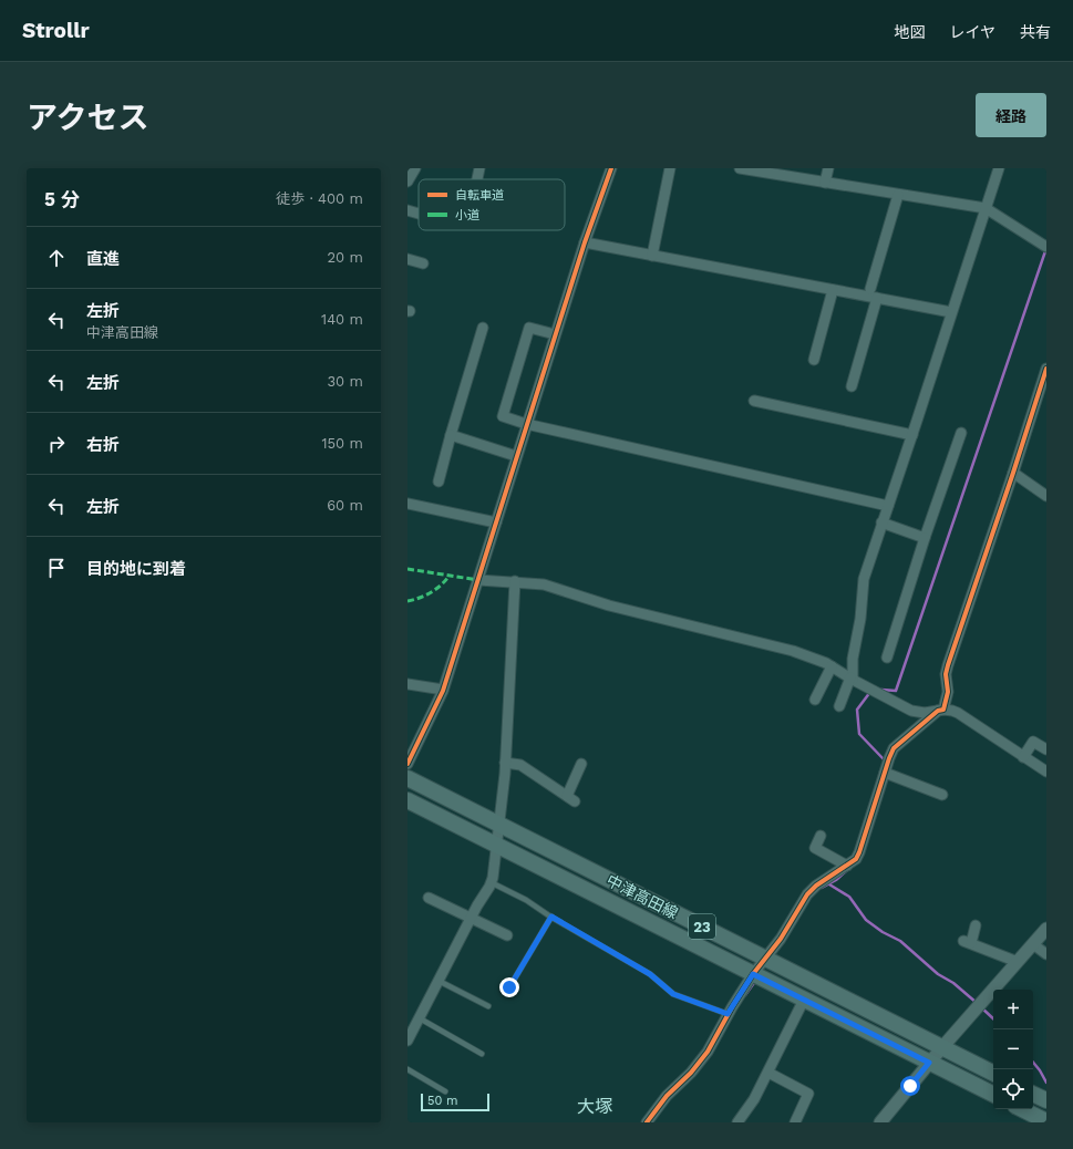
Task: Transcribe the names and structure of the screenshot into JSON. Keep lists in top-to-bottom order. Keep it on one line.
{"streets":{"main road":["中津高田線","23"]},"districts":["大塚"],"legend":["自転車道","小道"],"scale_bar":"50 m","page":{"header":"Strollr","nav":["地図","レイヤ","共有"],"title":"アクセス","buttons":"経路","heading":["5 分","徒歩 · 400 m"],"list":[["直進","20 m"],["左折","中津高田線","140 m"],["左折","30 m"],["右折","150 m"],["左折","60 m"],"目的地に到着"],"map_buttons":["+","−"],"scale":"50 m"}}
